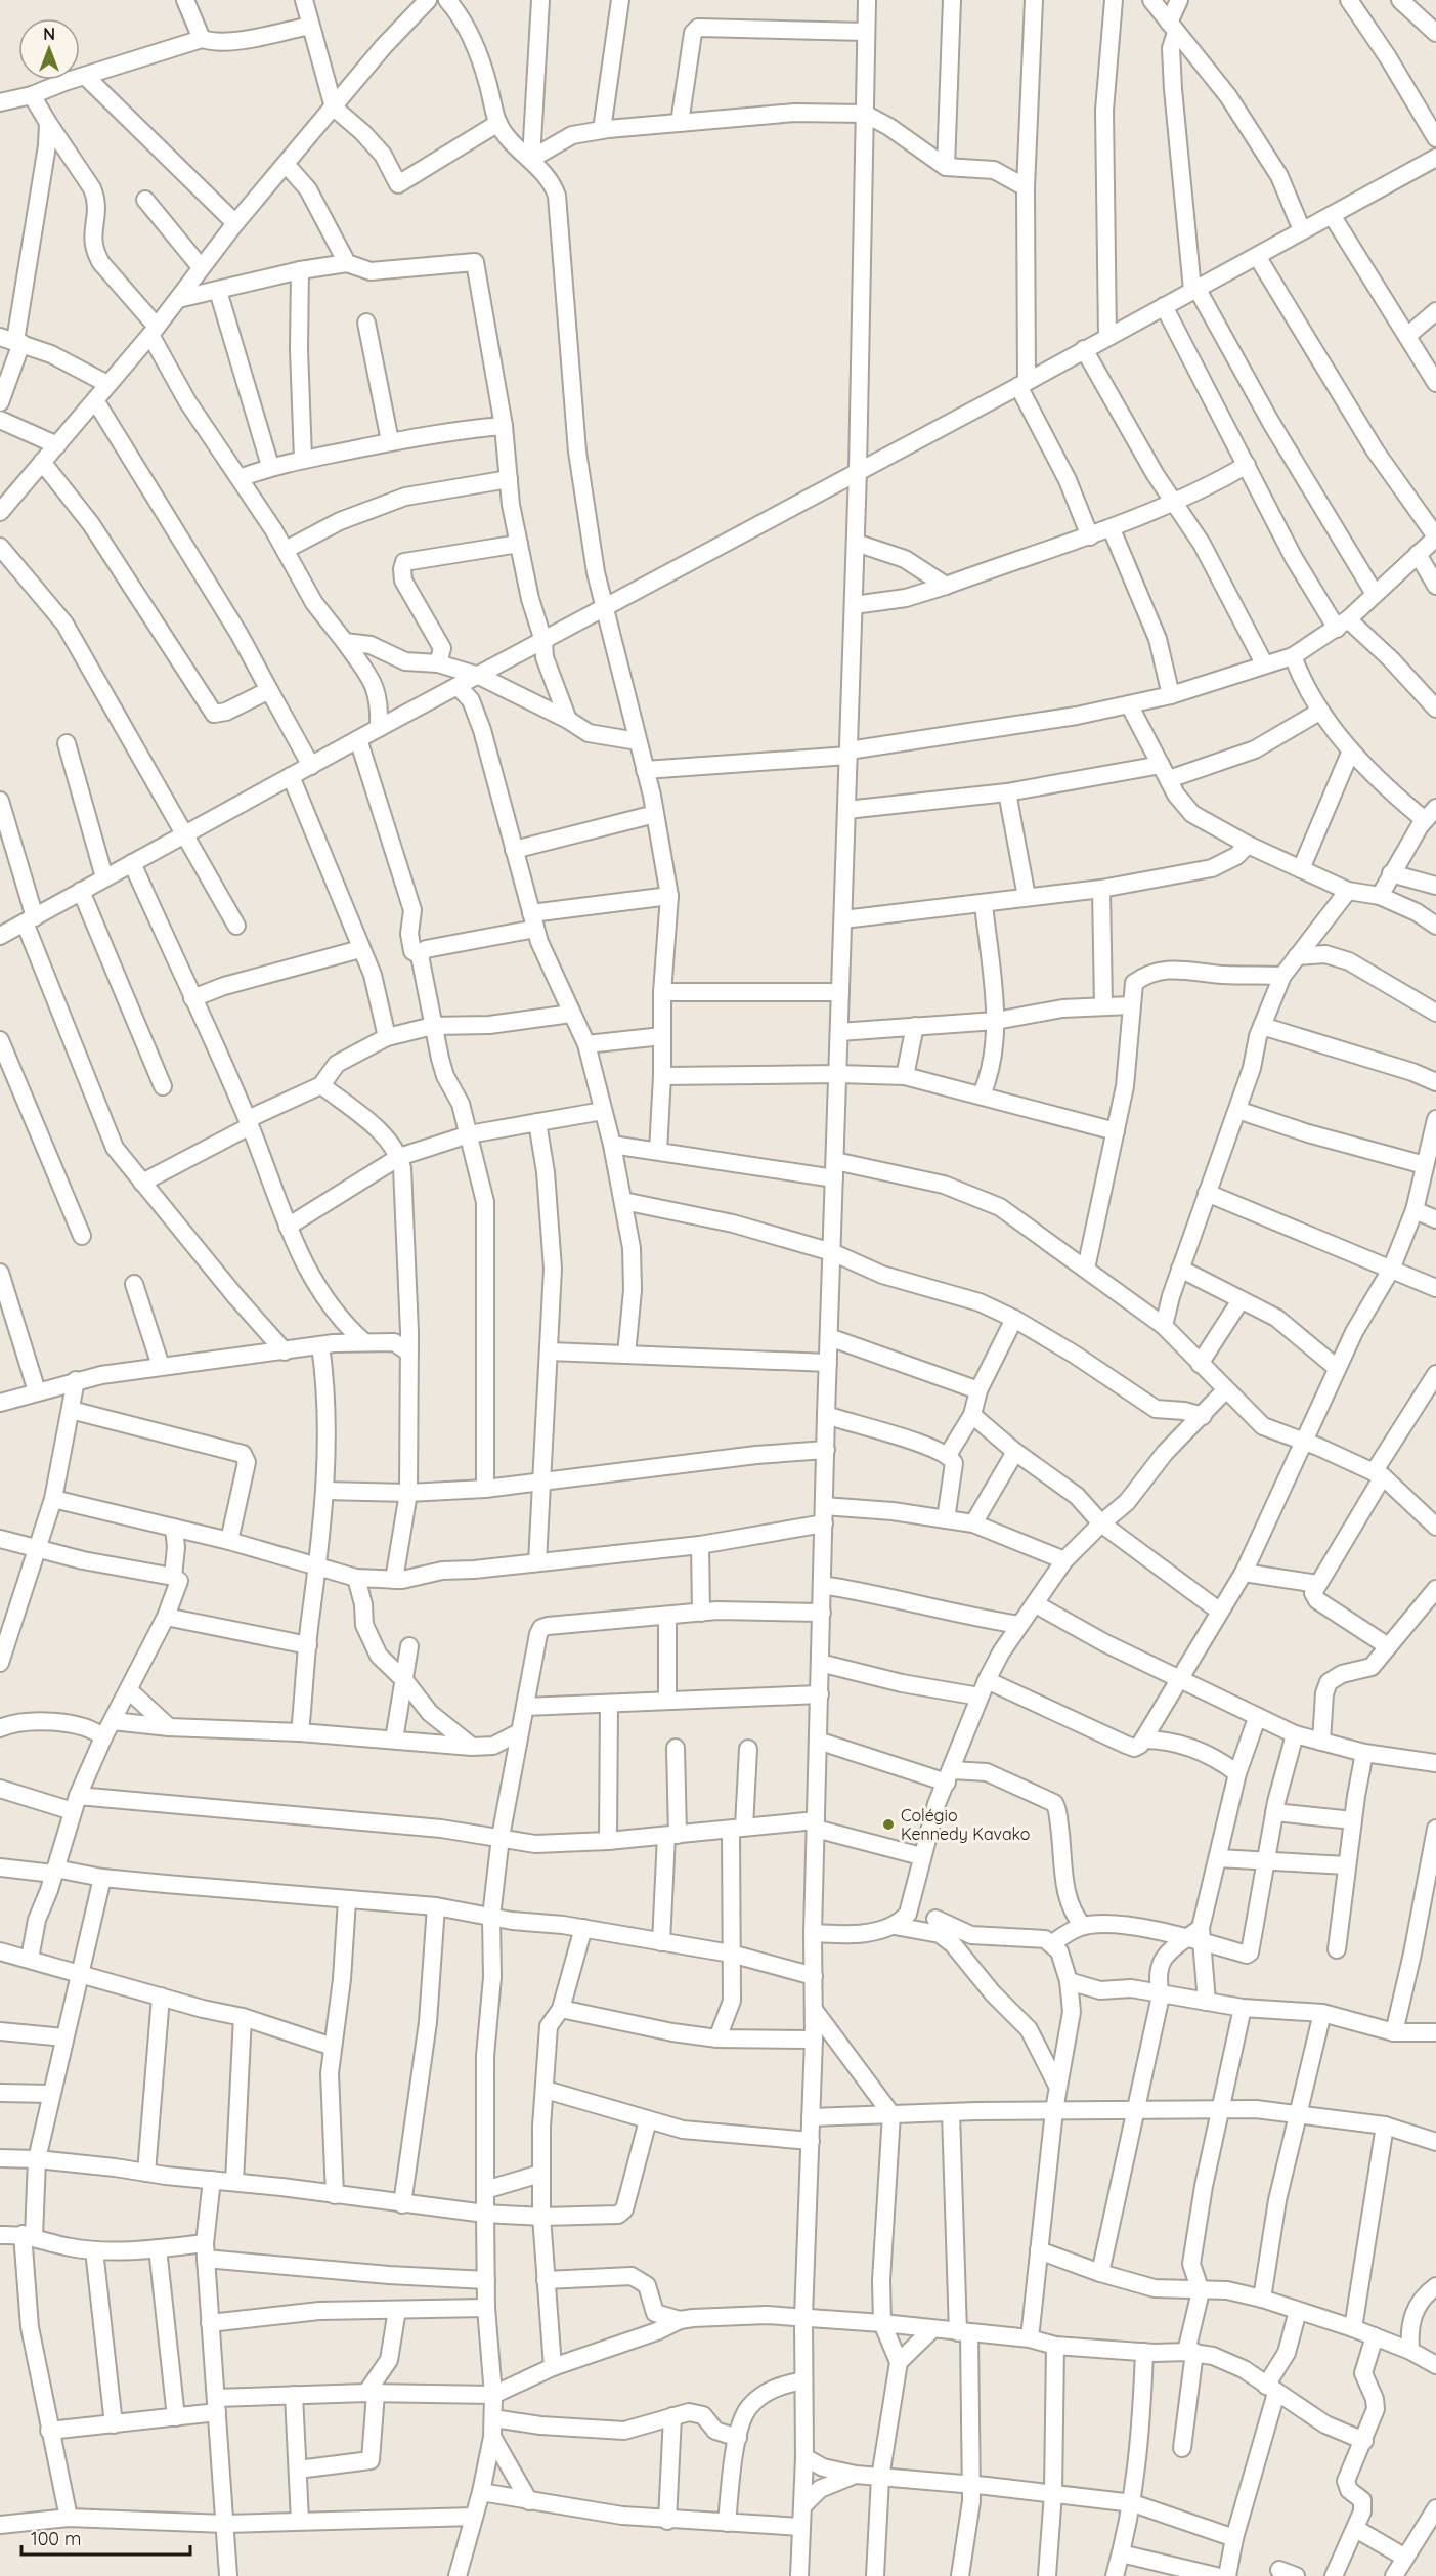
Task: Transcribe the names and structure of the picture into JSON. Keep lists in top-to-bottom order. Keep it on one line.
{"places":["Colégio Kennedy Kavako"],"scale_bar":"100 m","north":"top"}
